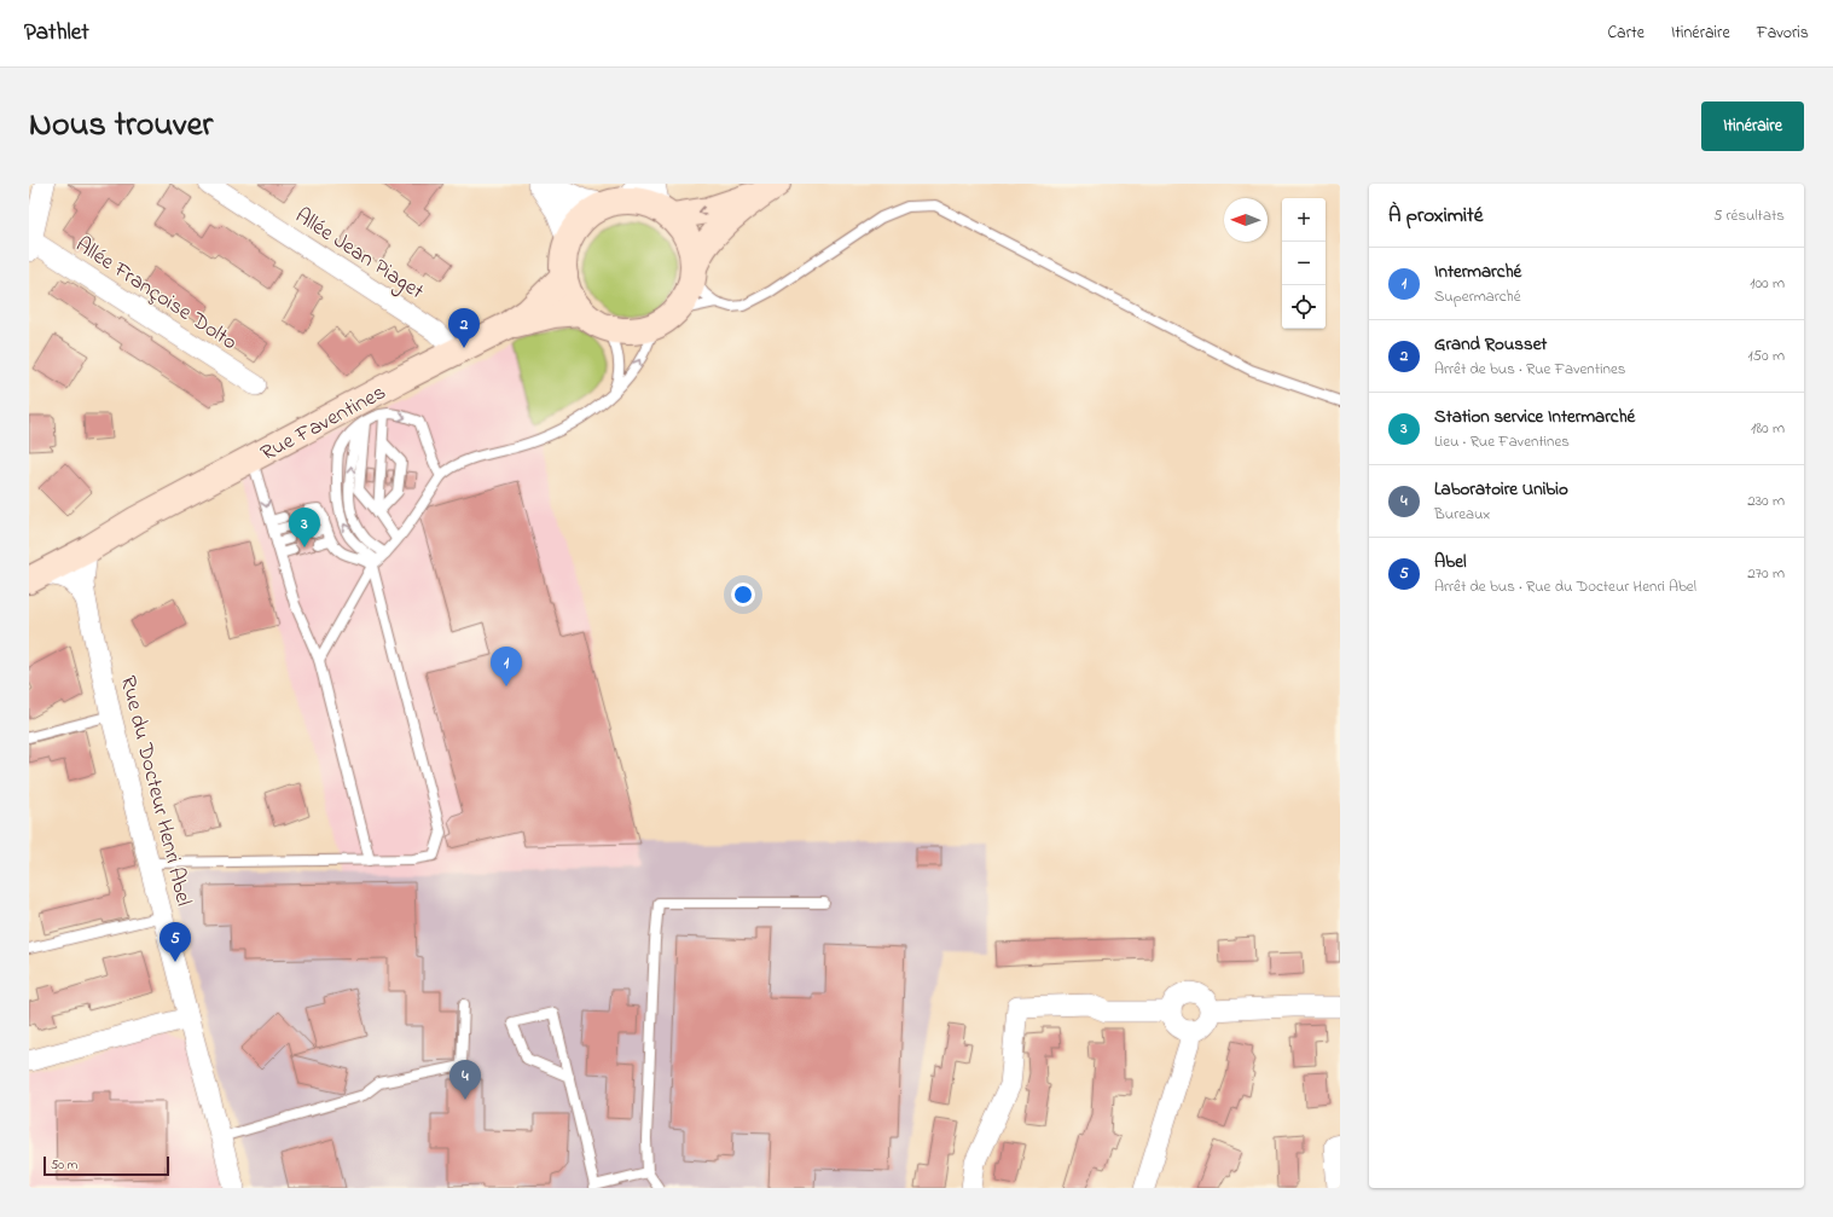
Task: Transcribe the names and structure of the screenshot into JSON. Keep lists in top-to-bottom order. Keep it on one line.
{"streets":{"main road":["Rue Faventines"],"street":["Allée Jean Piaget","Allée Françoise Dolto","Rue du Docteur Henri Abel"]},"crossings":[["Allée Jean Piaget","Rue Faventines"],["Rue Faventines","Rue du Docteur Henri Abel"]],"scale_bar":"50 m","north":"left","page":{"header":"Pathlet","nav":["Carte","Itinéraire","Favoris"],"title":"Nous trouver","buttons":"Itinéraire","heading":["À proximité","5 résultats"],"map_buttons":["+","−"],"list":[{"mark":"1","name":"Intermarché","note":"Supermarché","value":"100 m"},{"mark":"2","name":"Grand Rousset","note":"Arrêt de bus · Rue Faventines","value":"150 m"},{"mark":"3","name":"Station service Intermarché","note":"Lieu · Rue Faventines","value":"180 m"},{"mark":"4","name":"Laboratoire Unibio","note":"Bureaux","value":"230 m"},{"mark":"5","name":"Abel","note":"Arrêt de bus · Rue du Docteur Henri Abel","value":"270 m"}],"pins":["2","3","1","5","4"],"scale":"50 m"}}
